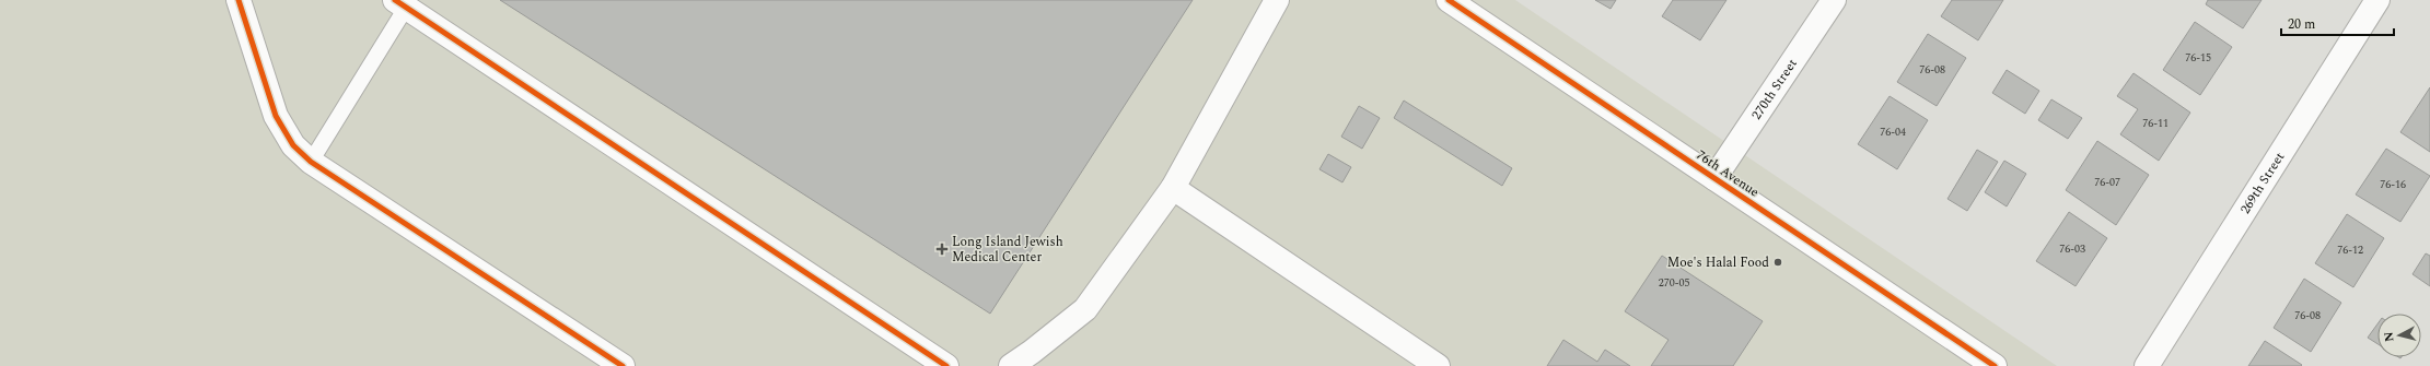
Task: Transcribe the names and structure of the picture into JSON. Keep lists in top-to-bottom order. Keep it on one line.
{"streets":{"street":["270th Street","76th Avenue","269th Street"]},"crossings":[["270th Street","76th Avenue"]],"places":{"health":["Long Island Jewish Medical Center"],"other":["Moe's Halal Food"]},"house_numbers":["76-15","76-08","76-11","76-04","76-07","76-16","76-03","76-12","270-05","76-08"],"scale_bar":"20 m","north":"left"}
